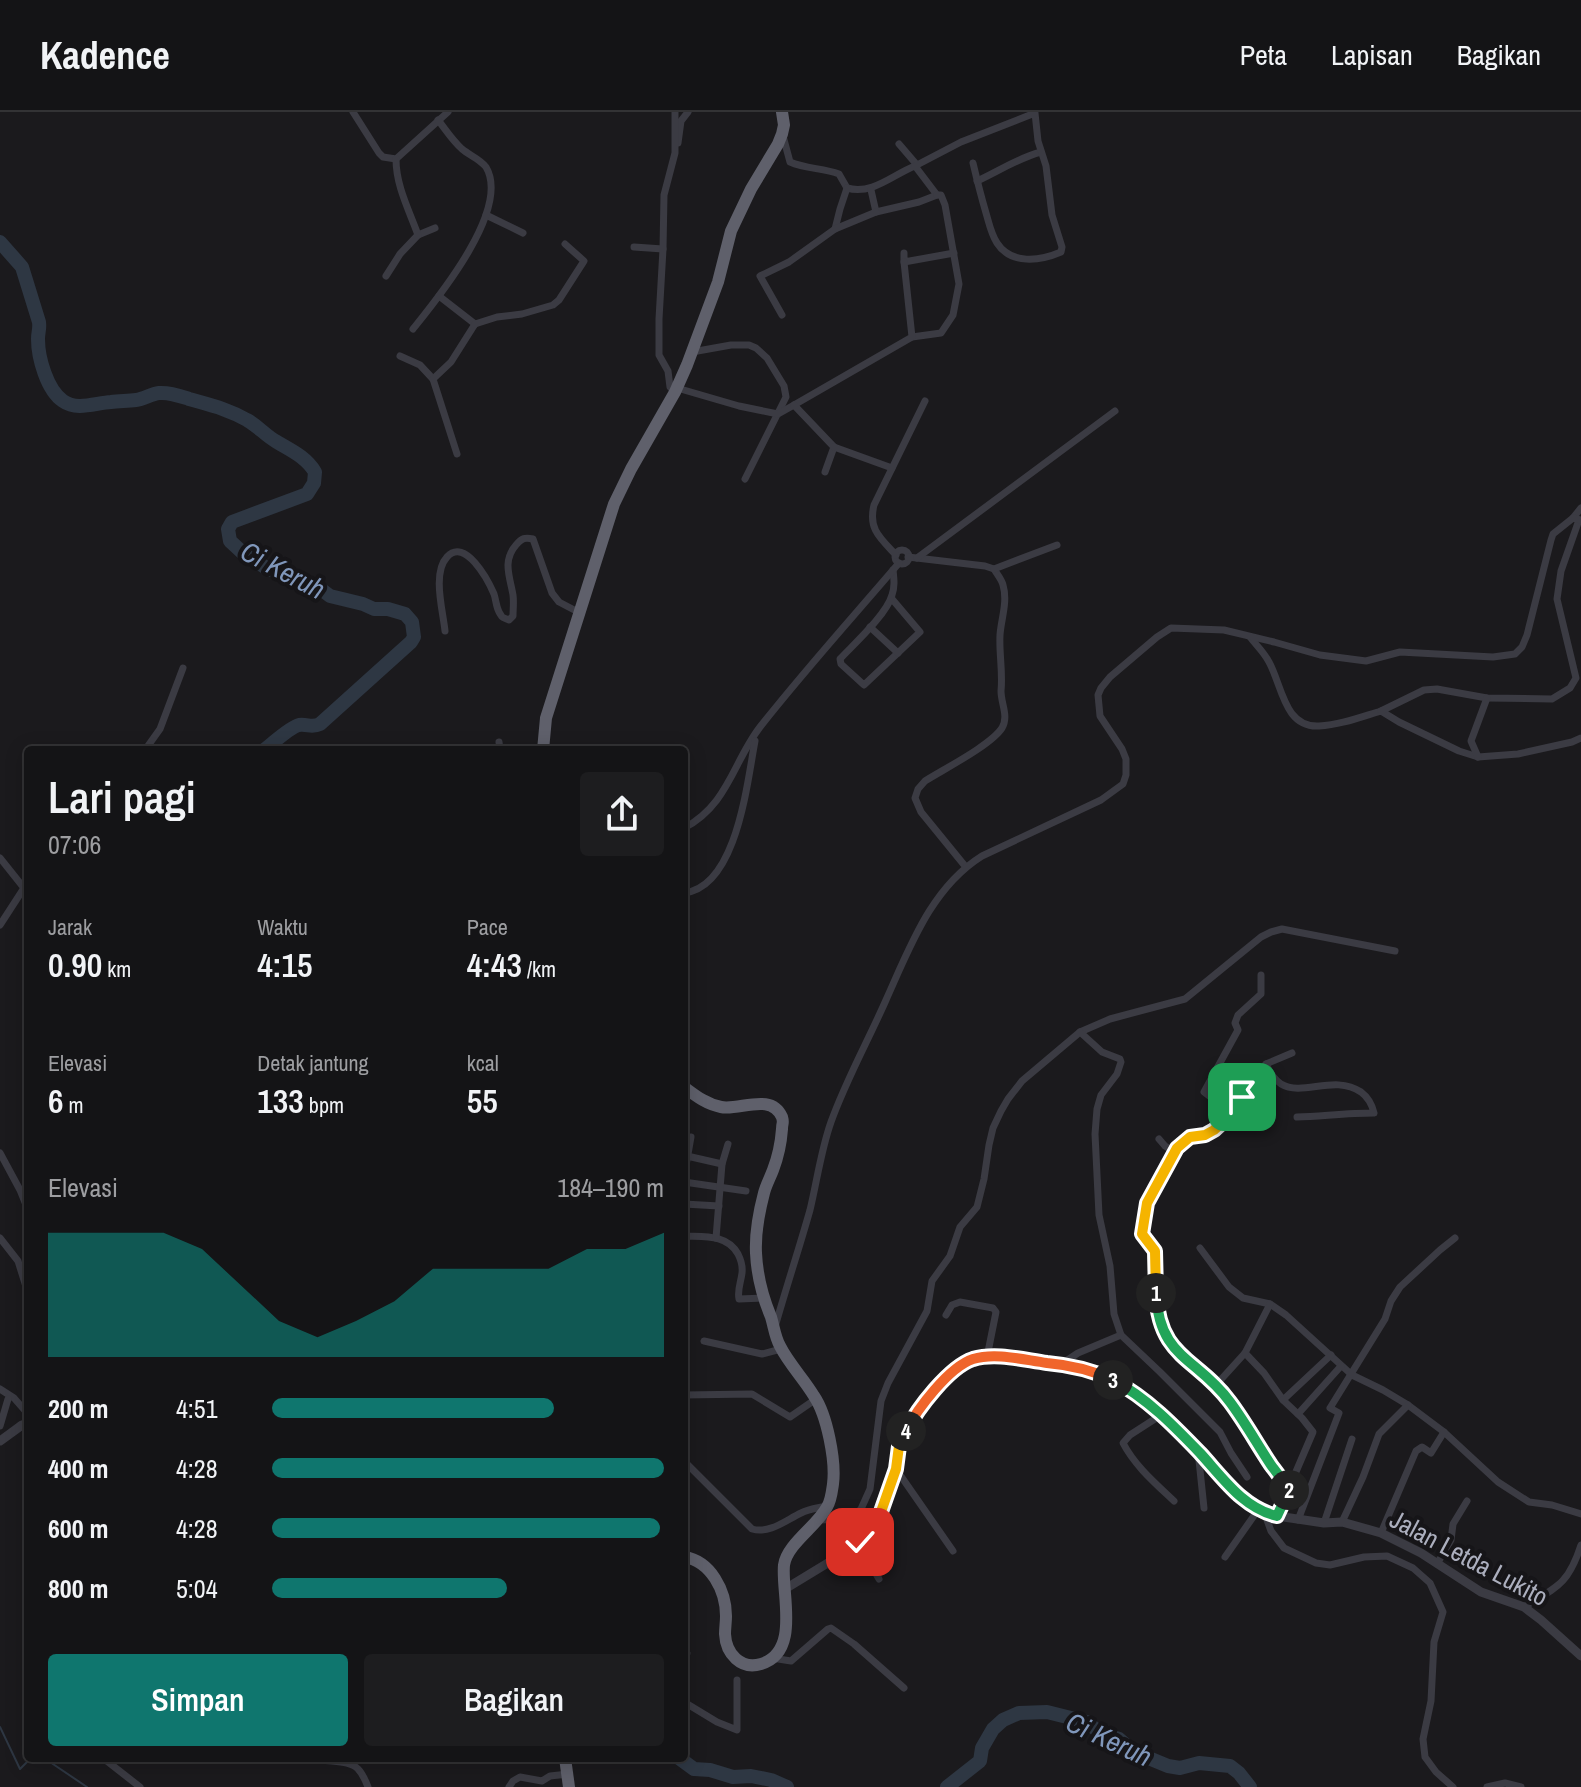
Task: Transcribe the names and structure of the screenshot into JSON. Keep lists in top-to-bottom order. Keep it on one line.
{"streets":{"street":["Jalan Letda Lukito"]},"water":["Ci Keruh"],"page":{"header":"Kadence","nav":["Peta","Lapisan","Bagikan"],"heading":["Lari pagi","07:06"],"stats":[["Jarak","0.90 km"],["Waktu","4:15"],["Pace","4:43 /km"],["Elevasi","6 m"],["Detak jantung","133 bpm"],["kcal","55"]],"chart":["Elevasi","184–190 m"],"pins":["1","3","4","2"],"list":[{"name":"200 m","note":"4:51"},{"name":"400 m","note":"4:28"},{"name":"600 m","note":"4:28"},{"name":"800 m","note":"5:04"}],"buttons":["Simpan","Bagikan"]}}
